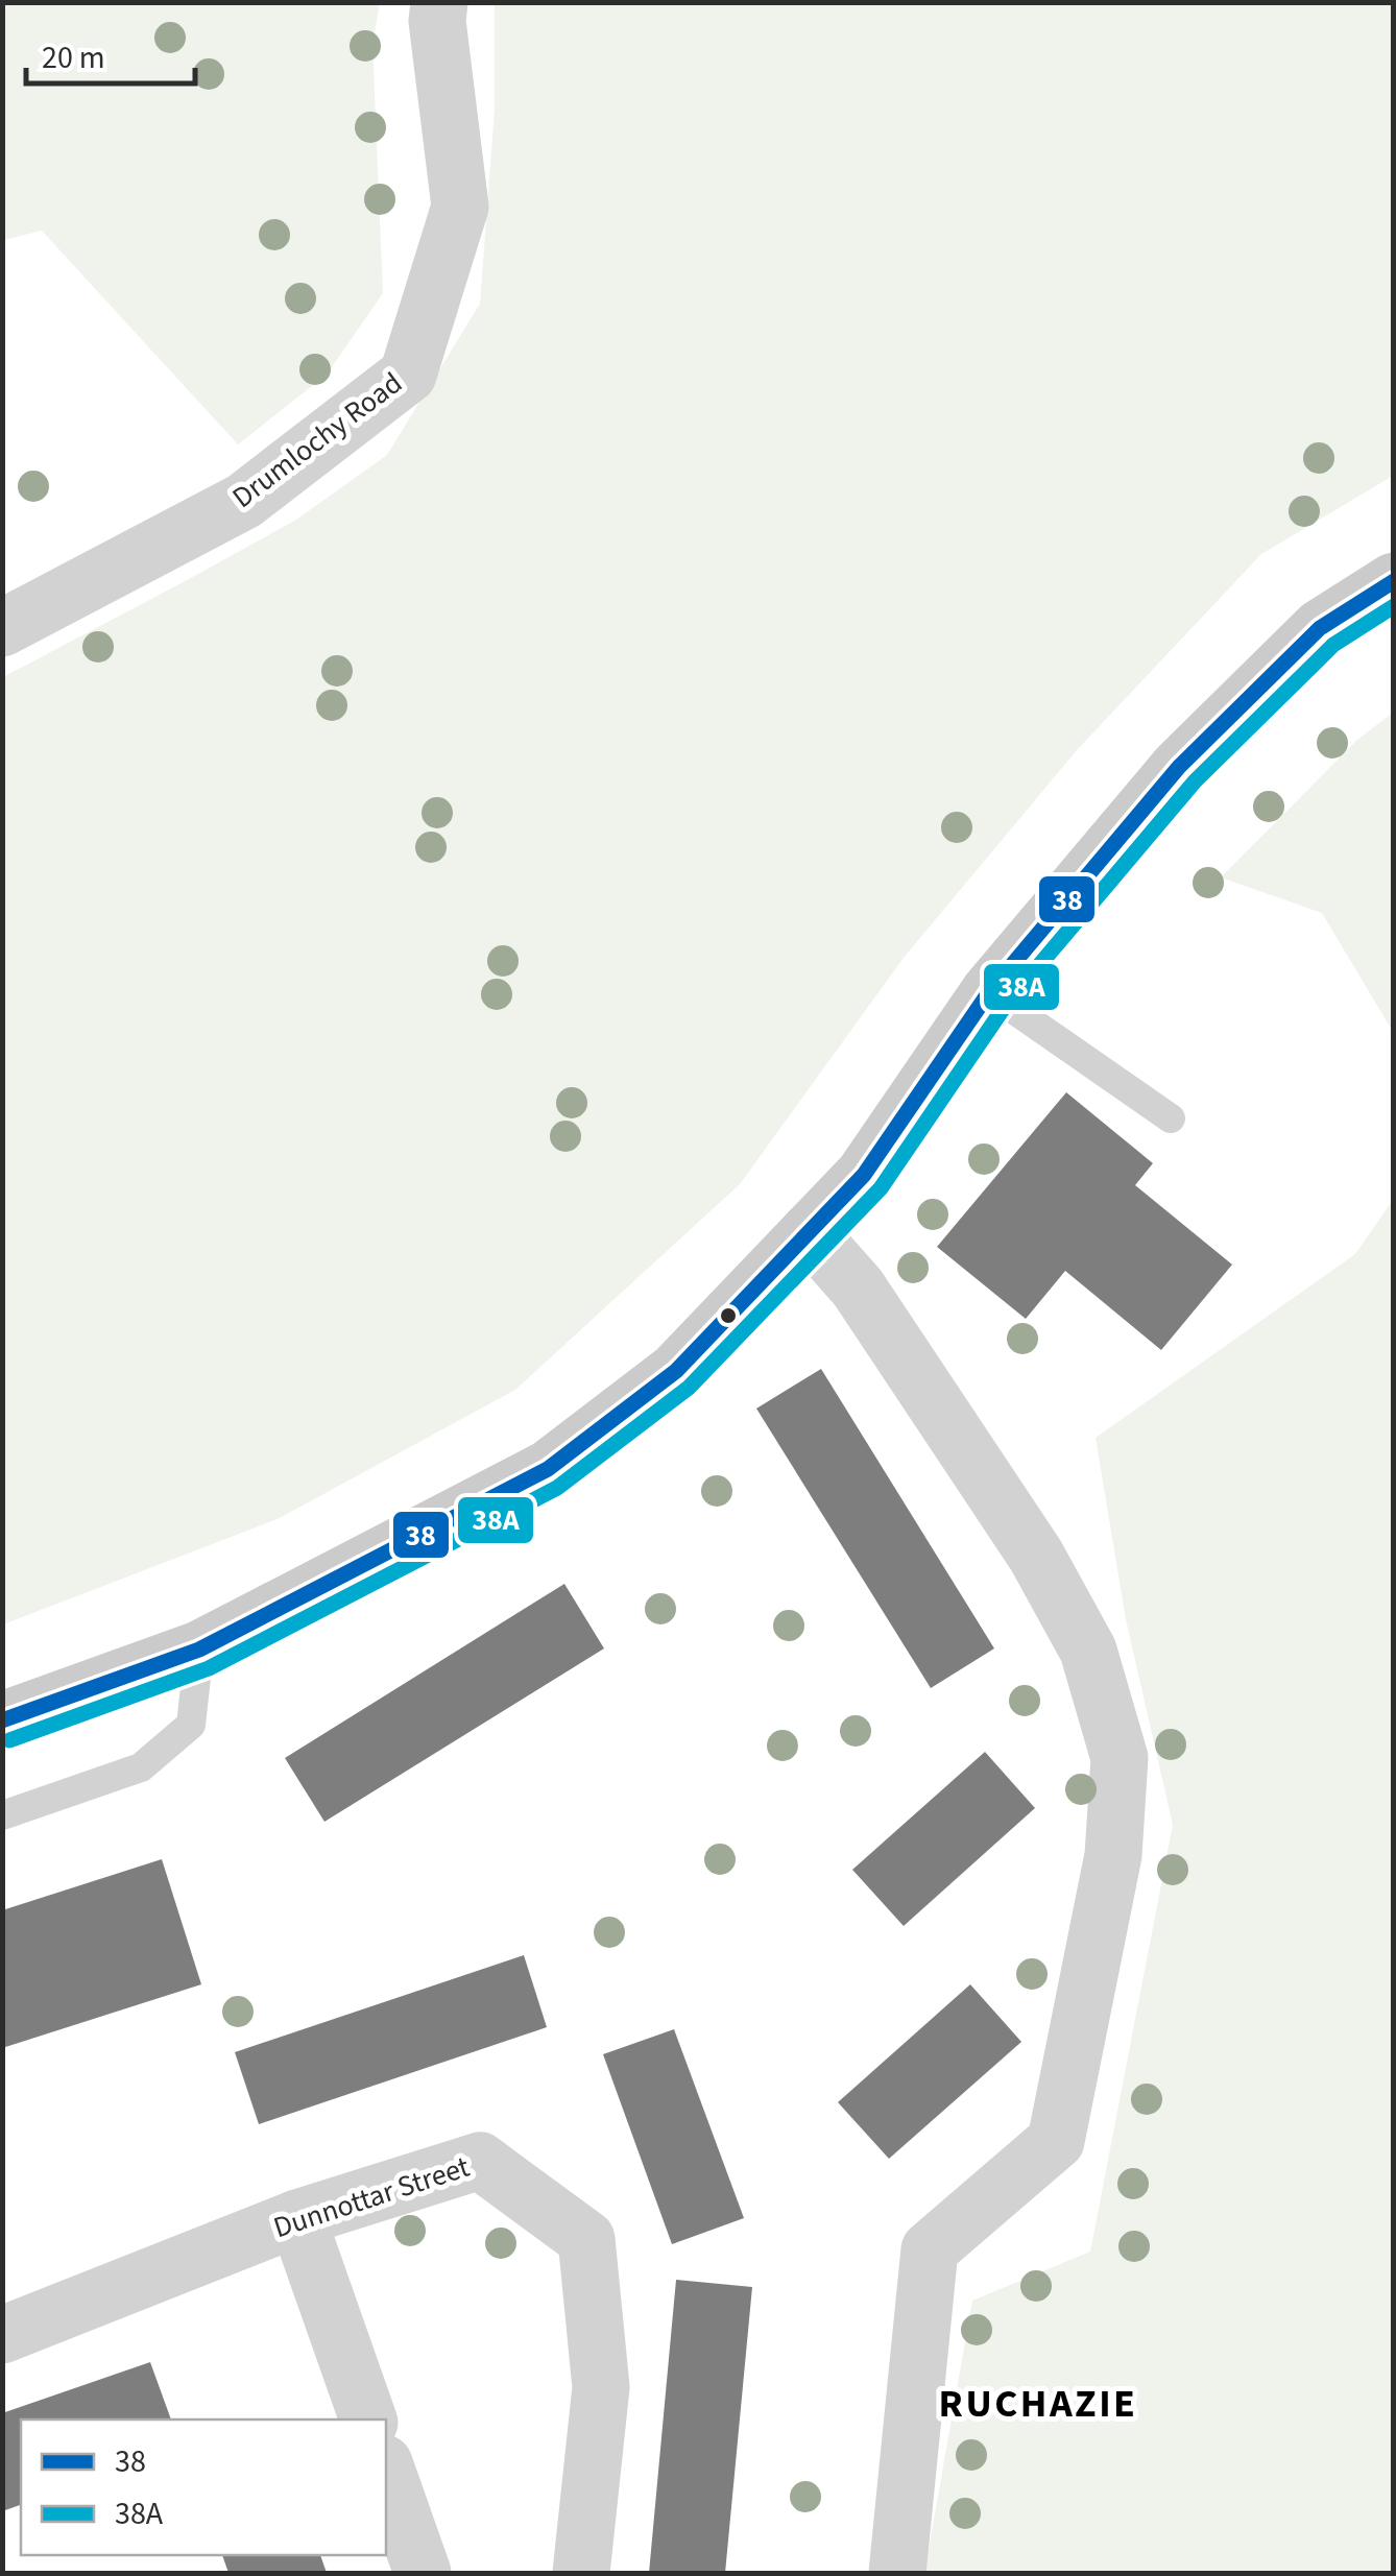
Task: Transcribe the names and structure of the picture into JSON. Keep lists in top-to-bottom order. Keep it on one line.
{"streets":{"street":["Drumlochy Road","Dunnottar Street"]},"districts":["RUCHAZIE"],"lines":["transit line 38","transit line 38A"],"legend":["38","38A"],"scale_bar":"20 m"}
